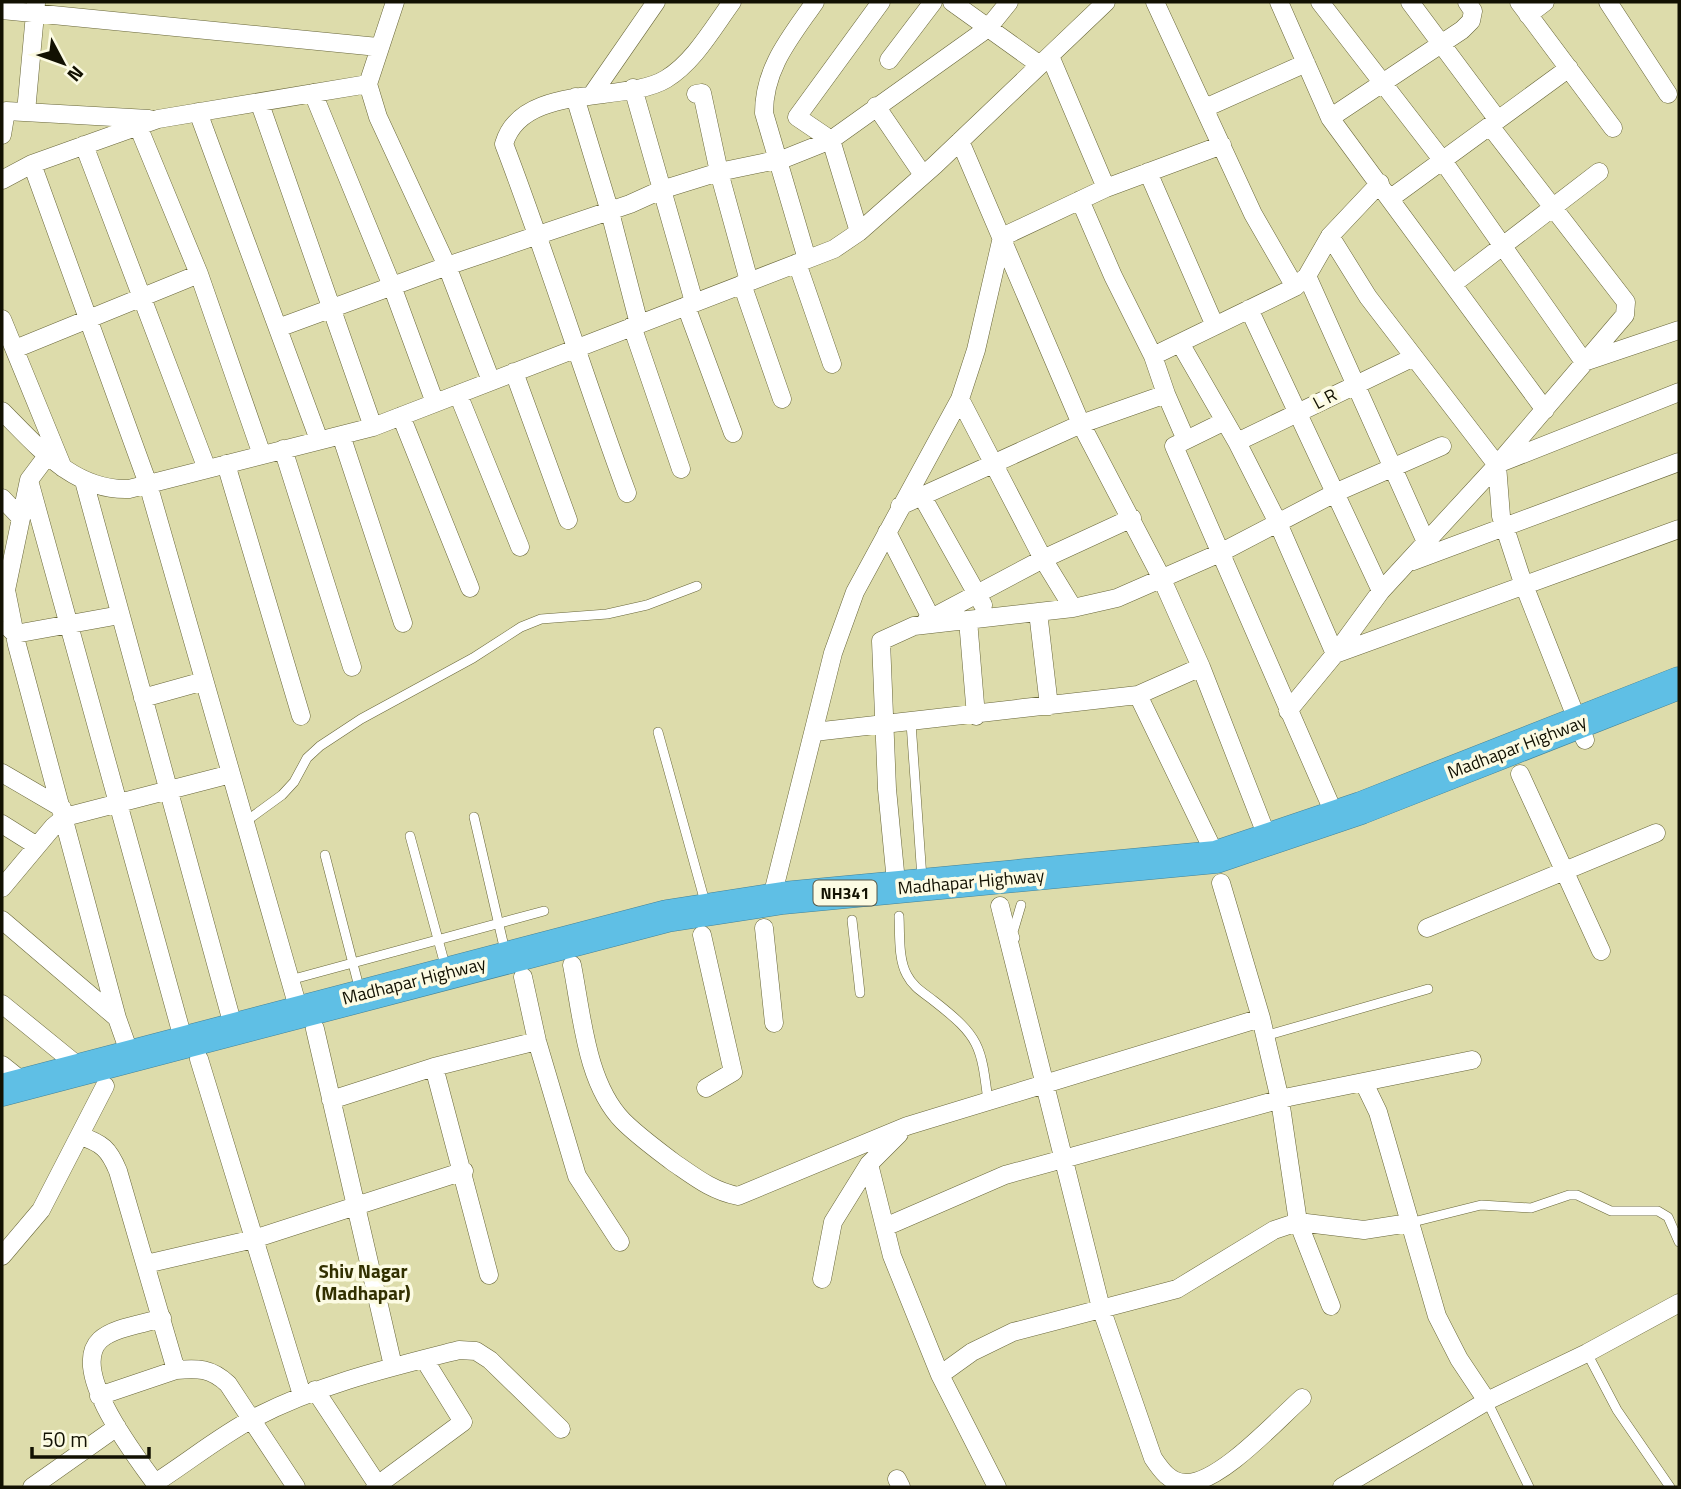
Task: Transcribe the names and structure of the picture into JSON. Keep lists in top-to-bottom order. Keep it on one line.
{"streets":{"highway":["Madhapar Highway","NH341"],"street":["L R"]},"districts":["Shiv Nagar (Madhapar)"],"scale_bar":"50 m","north":"bottom right"}
